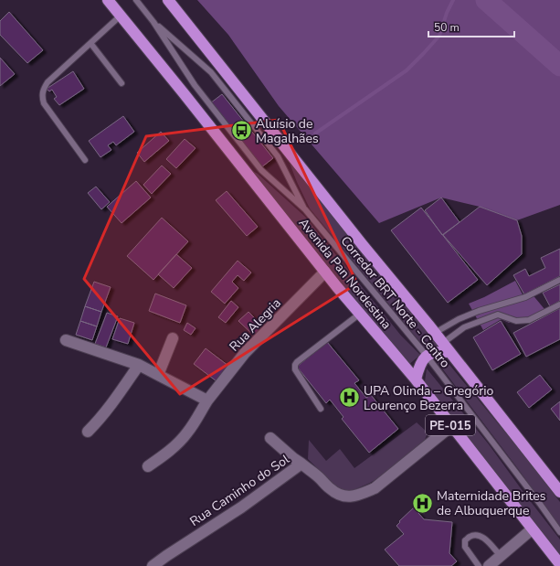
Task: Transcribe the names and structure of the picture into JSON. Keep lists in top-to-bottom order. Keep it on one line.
{"streets":{"highway":["Avenida Pan Nordestina","PE-015"],"street":["Rua Alegria","Rua Caminho do Sol"],"lane":["Corredor BRT Norte - Centro"]},"crossings":[["Avenida Pan Nordestina","Rua Alegria"],["Avenida Pan Nordestina","Rua Caminho do Sol"]],"places":{"bus stop":["Aluísio de Magalhães"],"hospital":["UPA Olinda – Gregório Lourenço Bezerra","Maternidade Brites de Albuquerque"]},"scale_bar":"50 m"}
